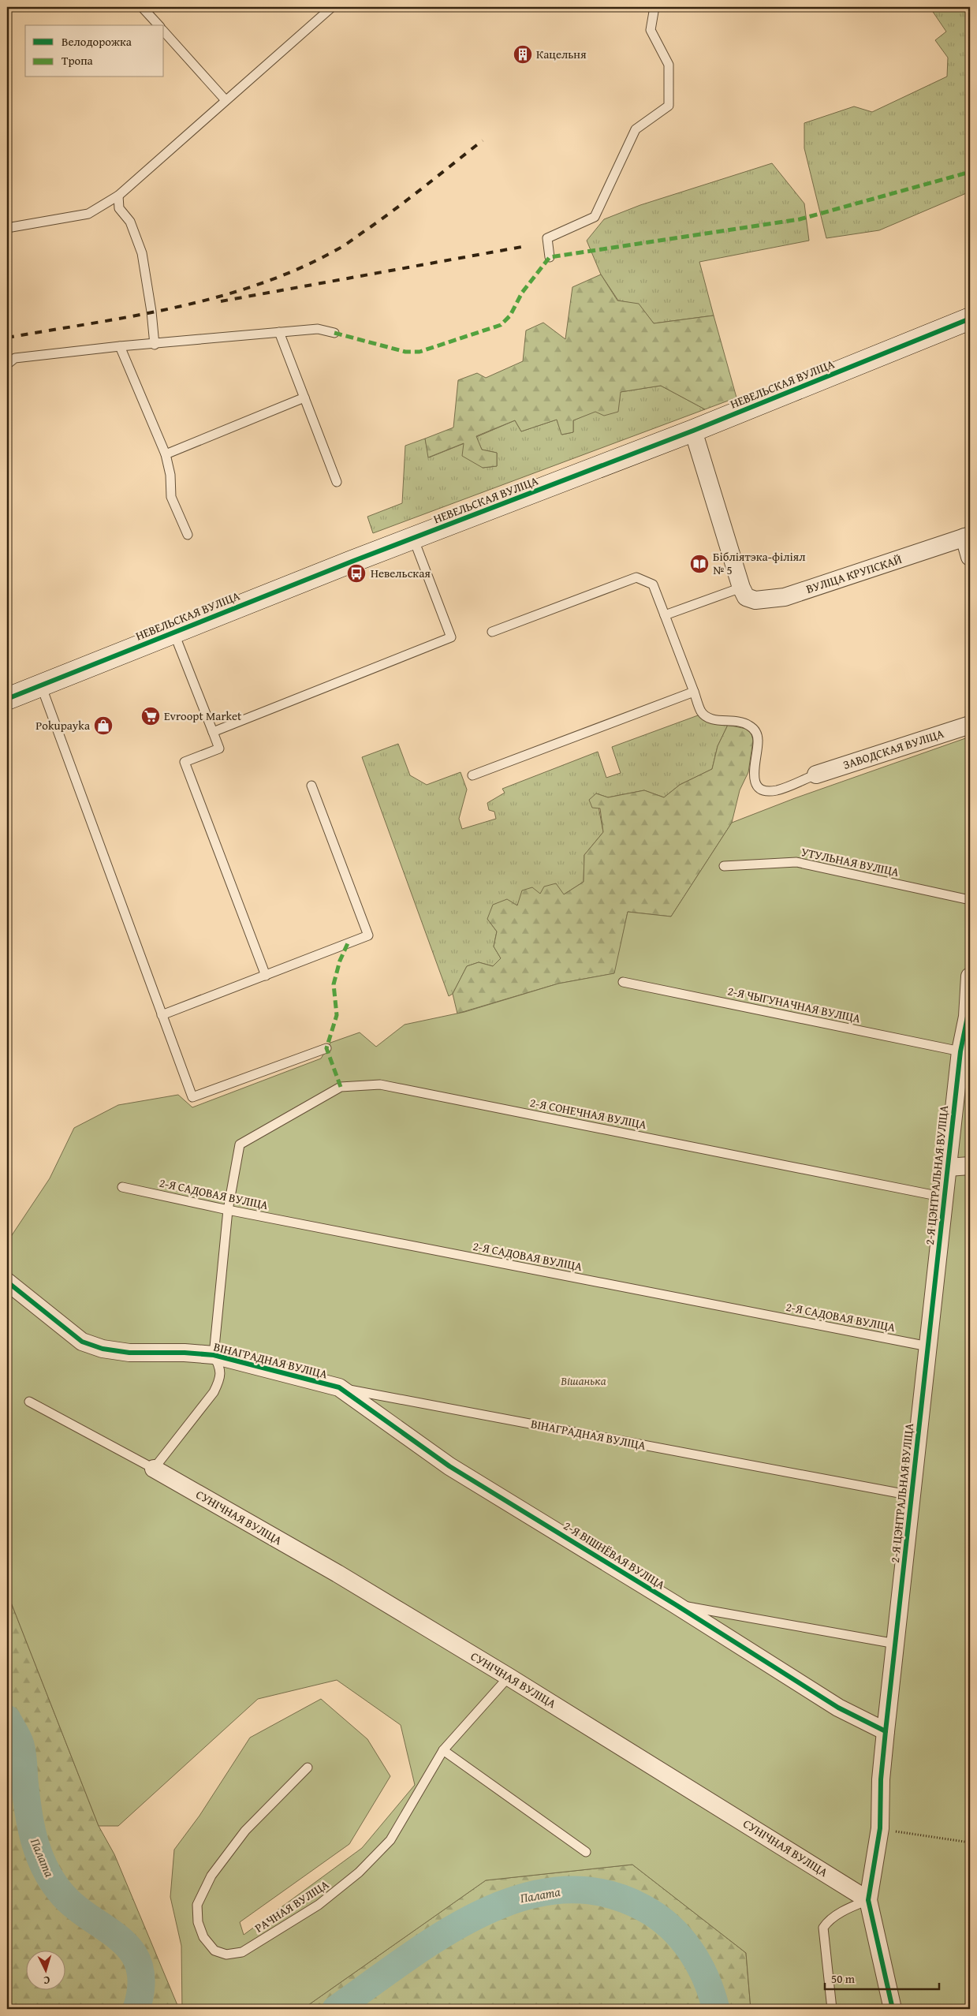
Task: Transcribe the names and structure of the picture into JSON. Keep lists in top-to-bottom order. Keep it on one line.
{"streets":{"street":["НЕВЕЛЬСКАЯ ВУЛІЦА","ВУЛІЦА КРУПСКАЙ","ЗАВОДСКАЯ ВУЛІЦА","2-Я ЦЭНТРАЛЬНАЯ ВУЛІЦА","ВІНАГРАДНАЯ ВУЛІЦА","СУНІЧНАЯ ВУЛІЦА","2-Я ВІШНЁВАЯ ВУЛІЦА"],"lane":["УТУЛЬНАЯ ВУЛІЦА","2-Я ЧЫГУНАЧНАЯ ВУЛІЦА","2-Я СОНЕЧНАЯ ВУЛІЦА","2-Я САДОВАЯ ВУЛІЦА","РАЧНАЯ ВУЛІЦА"]},"crossings":[["2-Я ЧЫГУНАЧНАЯ ВУЛІЦА","2-Я ЦЭНТРАЛЬНАЯ ВУЛІЦА"],["2-Я СОНЕЧНАЯ ВУЛІЦА","2-Я ЦЭНТРАЛЬНАЯ ВУЛІЦА"],["2-Я СОНЕЧНАЯ ВУЛІЦА","2-Я САДОВАЯ ВУЛІЦА"],["2-Я ЦЭНТРАЛЬНАЯ ВУЛІЦА","2-Я САДОВАЯ ВУЛІЦА"],["2-Я ЦЭНТРАЛЬНАЯ ВУЛІЦА","ВІНАГРАДНАЯ ВУЛІЦА"],["2-Я ЦЭНТРАЛЬНАЯ ВУЛІЦА","СУНІЧНАЯ ВУЛІЦА"],["2-Я ЦЭНТРАЛЬНАЯ ВУЛІЦА","2-Я ВІШНЁВАЯ ВУЛІЦА"],["ВІНАГРАДНАЯ ВУЛІЦА","2-Я ВІШНЁВАЯ ВУЛІЦА"],["СУНІЧНАЯ ВУЛІЦА","РАЧНАЯ ВУЛІЦА"]],"water":["Палата"],"parks":["Вішанька"],"places":{"building":["Кацельня"],"library":["Бібліятэка-філіял № 5"],"bus stop":["Невельская"],"supermarket":["Evroopt Market"],"shop":["Pokupayka"]},"legend":["Велодорожка","Тропа"],"scale_bar":"50 m","north":"bottom"}
